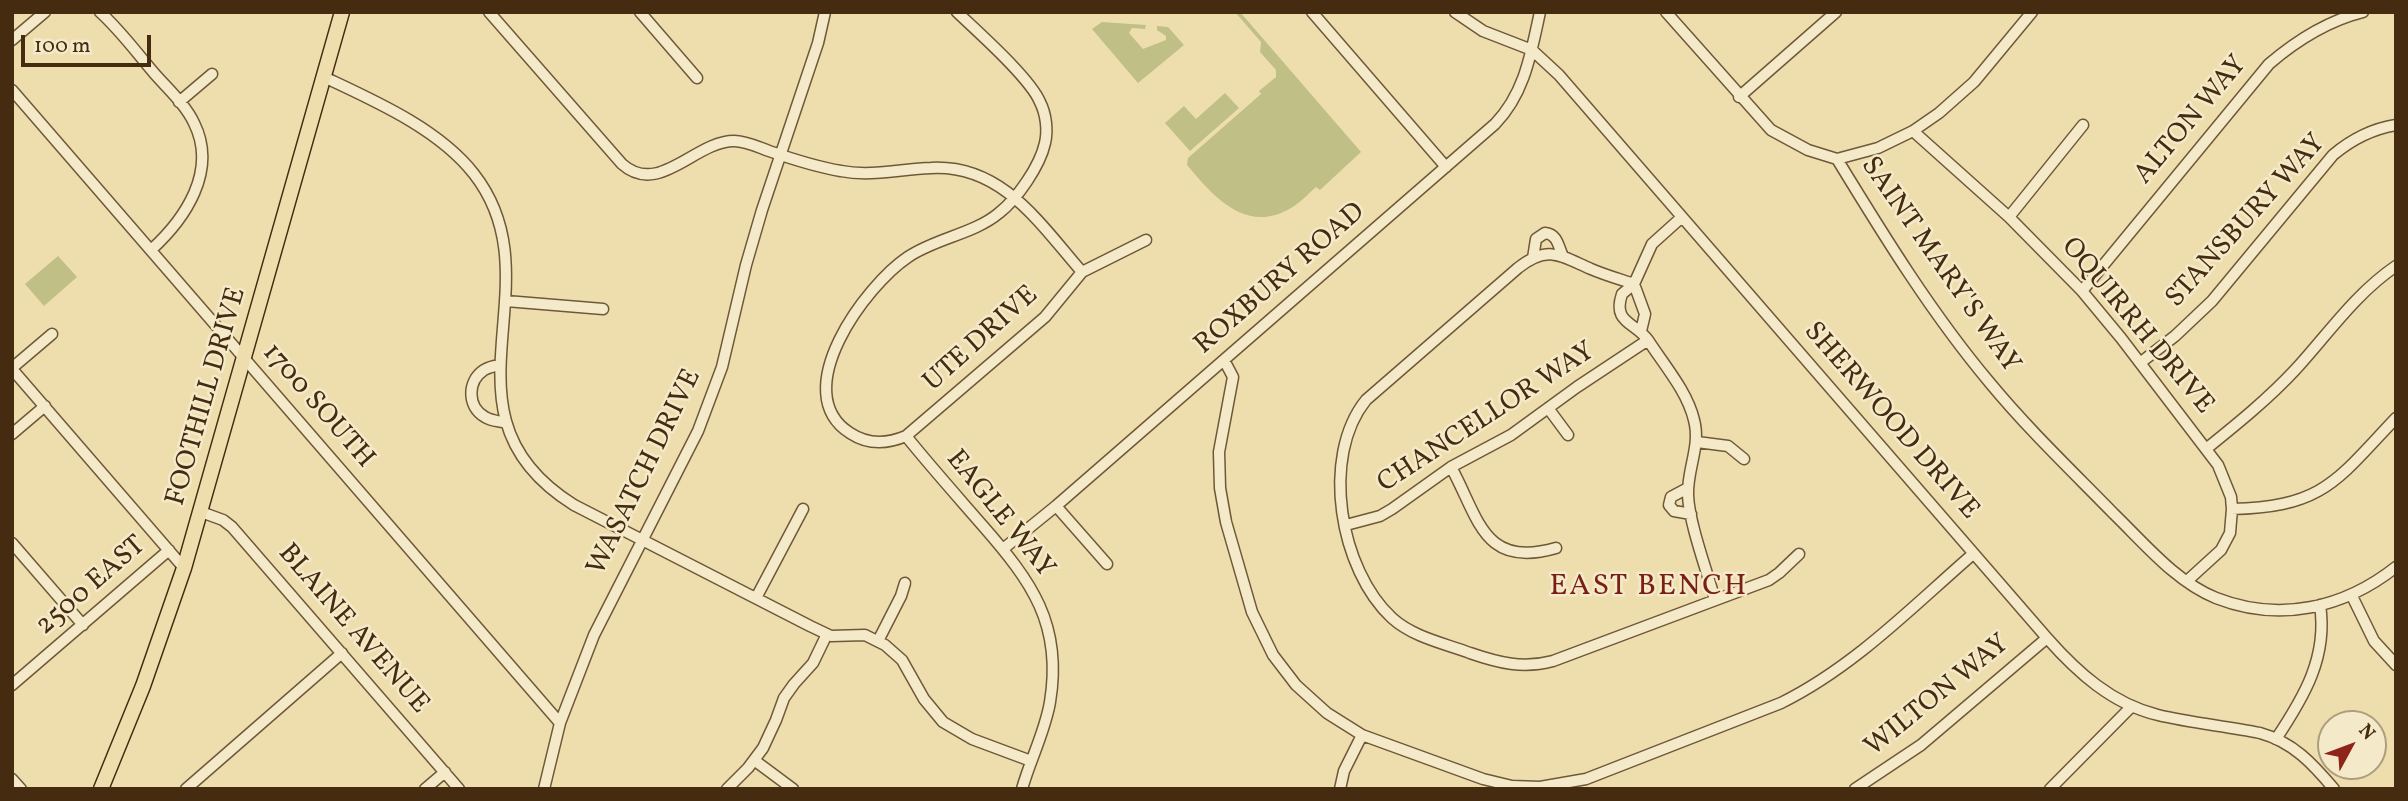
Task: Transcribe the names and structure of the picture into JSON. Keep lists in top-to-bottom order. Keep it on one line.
{"streets":{"main road":["FOOTHILL DRIVE"],"street":["ALTON WAY","STANSBURY WAY","SAINT MARY'S WAY","ROXBURY ROAD","OQUIRRH DRIVE","UTE DRIVE","1700 SOUTH","CHANCELLOR WAY","SHERWOOD DRIVE","WASATCH DRIVE","EAGLE WAY","2500 EAST","BLAINE AVENUE","WILTON WAY"]},"crossings":[["ALTON WAY","OQUIRRH DRIVE"],["STANSBURY WAY","OQUIRRH DRIVE"],["SAINT MARY'S WAY","OQUIRRH DRIVE"],["ROXBURY ROAD","SHERWOOD DRIVE"],["ROXBURY ROAD","EAGLE WAY"],["UTE DRIVE","EAGLE WAY"],["FOOTHILL DRIVE","1700 SOUTH"],["FOOTHILL DRIVE","BLAINE AVENUE"],["1700 SOUTH","WASATCH DRIVE"],["SHERWOOD DRIVE","WILTON WAY"]],"districts":["EAST BENCH"],"scale_bar":"100 m","north":"top right"}
